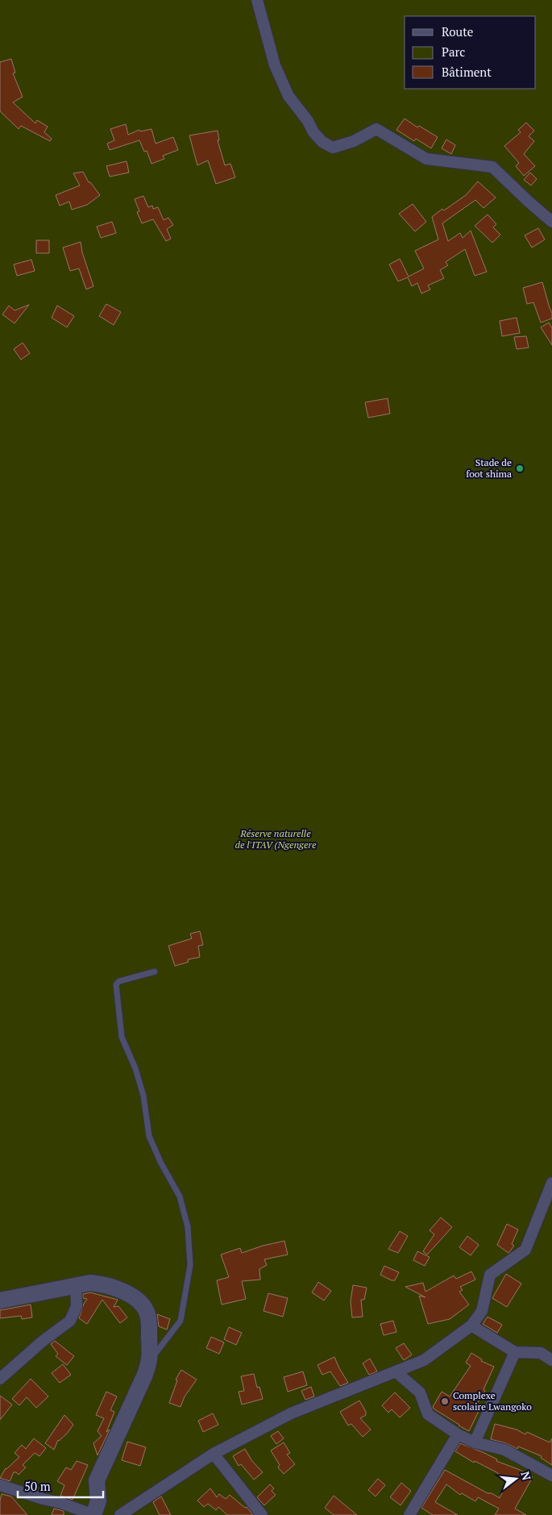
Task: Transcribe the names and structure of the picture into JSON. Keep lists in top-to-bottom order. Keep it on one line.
{"parks":["Réserve naturelle de l'ITAV (Ngengere"],"places":["Stade de foot shima","Complexe scolaire Lwangoko"],"legend":["Route","Parc","Bâtiment"],"scale_bar":"50 m","north":"right"}
